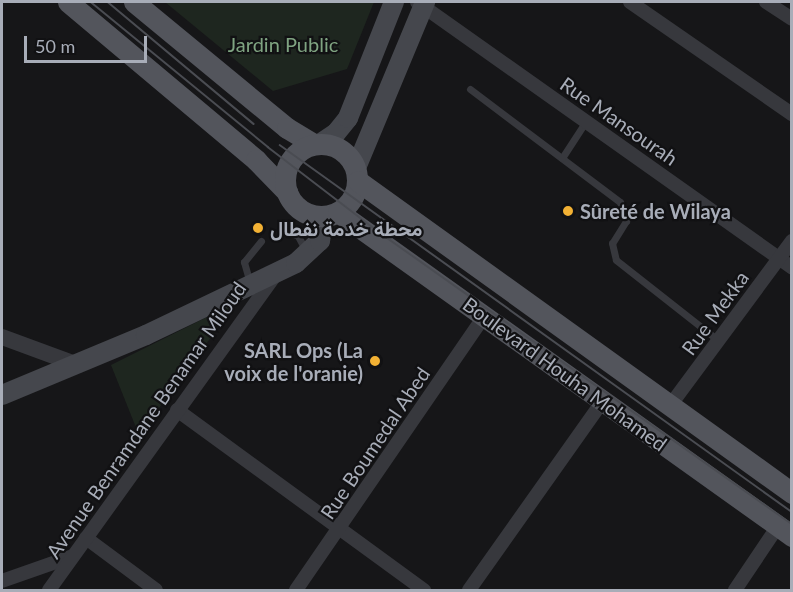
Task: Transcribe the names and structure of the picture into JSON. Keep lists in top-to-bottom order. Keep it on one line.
{"streets":{"main road":["Boulevard Houha Mohamed"],"street":["Rue Mansourah","Rue Mekka","Avenue Benramdane Benamar Miloud","Rue Boumedal Abed"]},"crossings":[["Rue Mansourah","Rue Mekka"],["Rue Mekka","Boulevard Houha Mohamed"],["Boulevard Houha Mohamed","Rue Boumedal Abed"]],"parks":["Jardin Public"],"places":["Sûreté de Wilaya","محطة خدمة نفطال","SARL Ops (La voix de l'oranie)"],"scale_bar":"50 m"}
